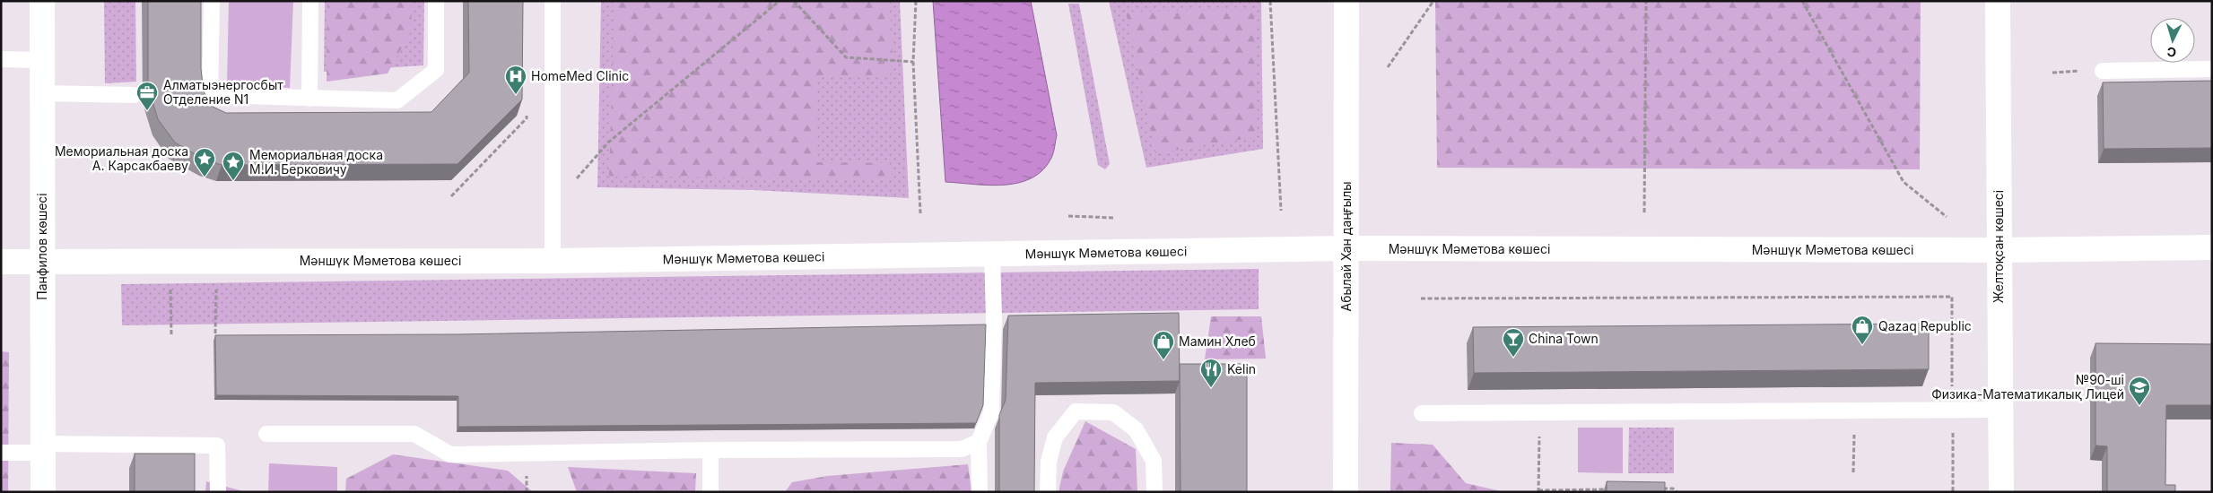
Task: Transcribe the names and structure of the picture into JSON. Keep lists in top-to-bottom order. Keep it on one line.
{"streets":{"street":["Панфилов көшесі","Абылай Хан даңғылы","Желтоқсан көшесі","Мәншүк Мәметова көшесі"]},"crossings":[["Панфилов көшесі","Мәншүк Мәметова көшесі"],["Абылай Хан даңғылы","Мәншүк Мәметова көшесі"],["Желтоқсан көшесі","Мәншүк Мәметова көшесі"]],"places":{"hospital":["HomeMed Clinic"],"office":["Алматыэнергосбыт Отделение N1"],"place":["Мемориальная доска А. Карсакбаеву","Мемориальная доска М.И. Берковичу"],"shop":["Qazaq Republic","Мамин Хлеб"],"bar":["China Town"],"restaurant":["Kelin"],"school or university":["№90-ші Физика-Математикалық Лицей"]},"north":"bottom"}
